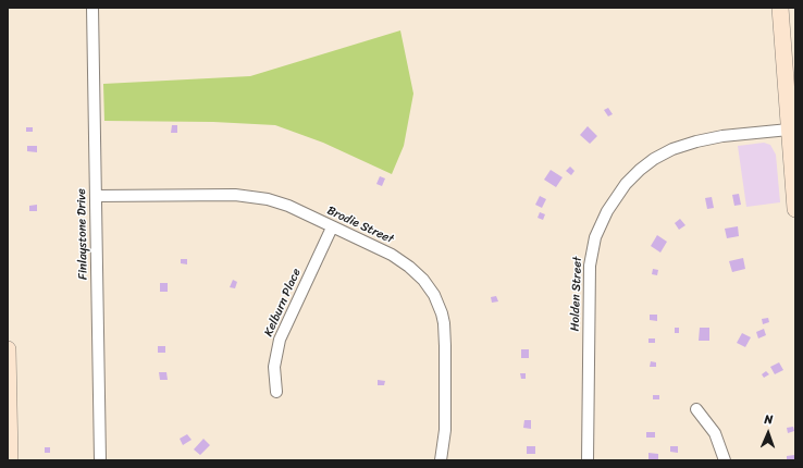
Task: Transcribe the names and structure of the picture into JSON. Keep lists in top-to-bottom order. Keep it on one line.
{"streets":{"street":["Brodie Street","Finlaystone Drive","Holden Street","Kelburn Place"]},"crossings":[["Brodie Street","Finlaystone Drive"],["Brodie Street","Kelburn Place"]],"north":"top"}
